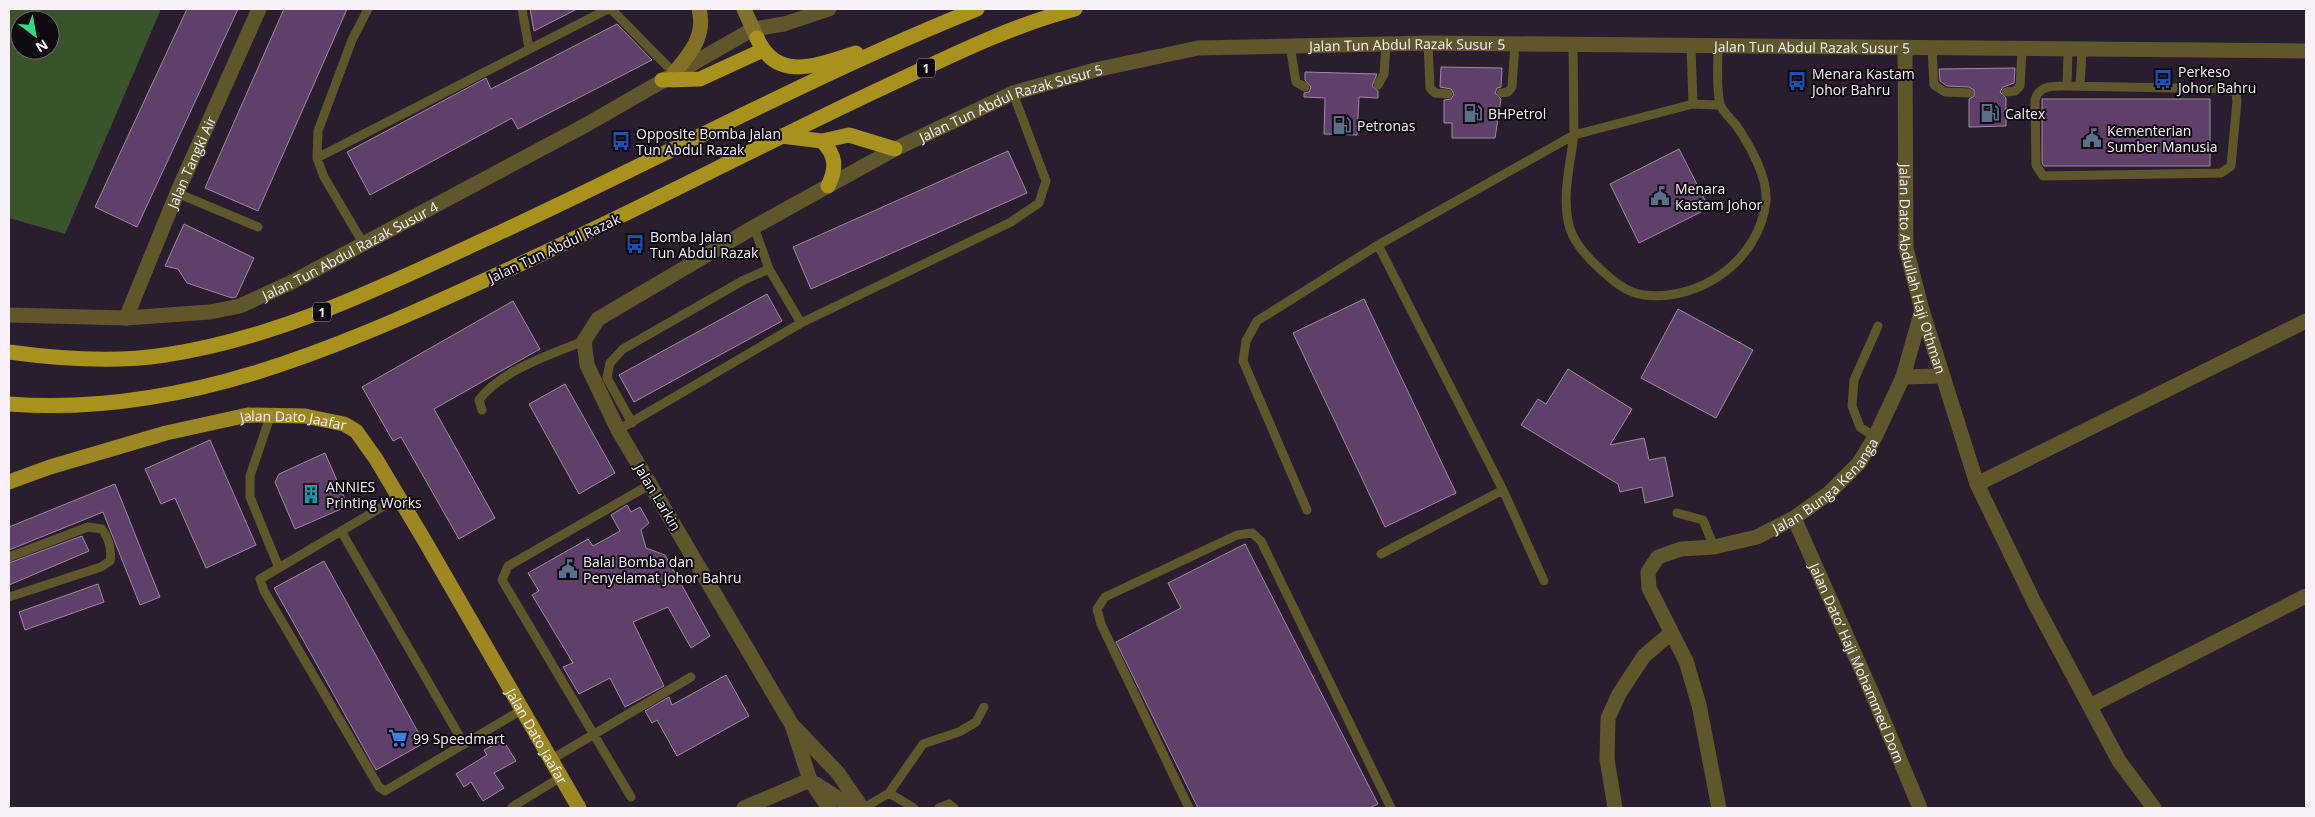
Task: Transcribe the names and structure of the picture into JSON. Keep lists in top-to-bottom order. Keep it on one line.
{"streets":{"highway":["1","Jalan Tun Abdul Razak"],"main road":["Jalan Dato Jaafar"],"street":["Jalan Tun Abdul Razak Susur 5","Jalan Tangki Air","Jalan Tun Abdul Razak Susur 4","Jalan Dato Abdullah Haji Othman","Jalan Bunga Kenanga","Jalan Larkin","Jalan Dato’ Haji Mohammed Dom"]},"crossings":[["Jalan Tun Abdul Razak Susur 5","Jalan Dato Abdullah Haji Othman"],["Jalan Tun Abdul Razak Susur 5","Jalan Larkin"],["Jalan Tangki Air","Jalan Tun Abdul Razak Susur 4"],["Jalan Dato Abdullah Haji Othman","Jalan Bunga Kenanga"],["Jalan Bunga Kenanga","Jalan Dato’ Haji Mohammed Dom"]],"places":{"bus stop":["Perkeso Johor Bahru","Menara Kastam Johor Bahru","Opposite Bomba Jalan Tun Abdul Razak","Bomba Jalan Tun Abdul Razak"],"fuel station":["BHPetrol","Caltex","Petronas"],"public building":["Kementerian Sumber Manusia","Menara Kastam Johor","Balai Bomba dan Penyelamat Johor Bahru"],"building":["ANNIES Printing Works"],"supermarket":["99 Speedmart"]},"north":"bottom right"}
